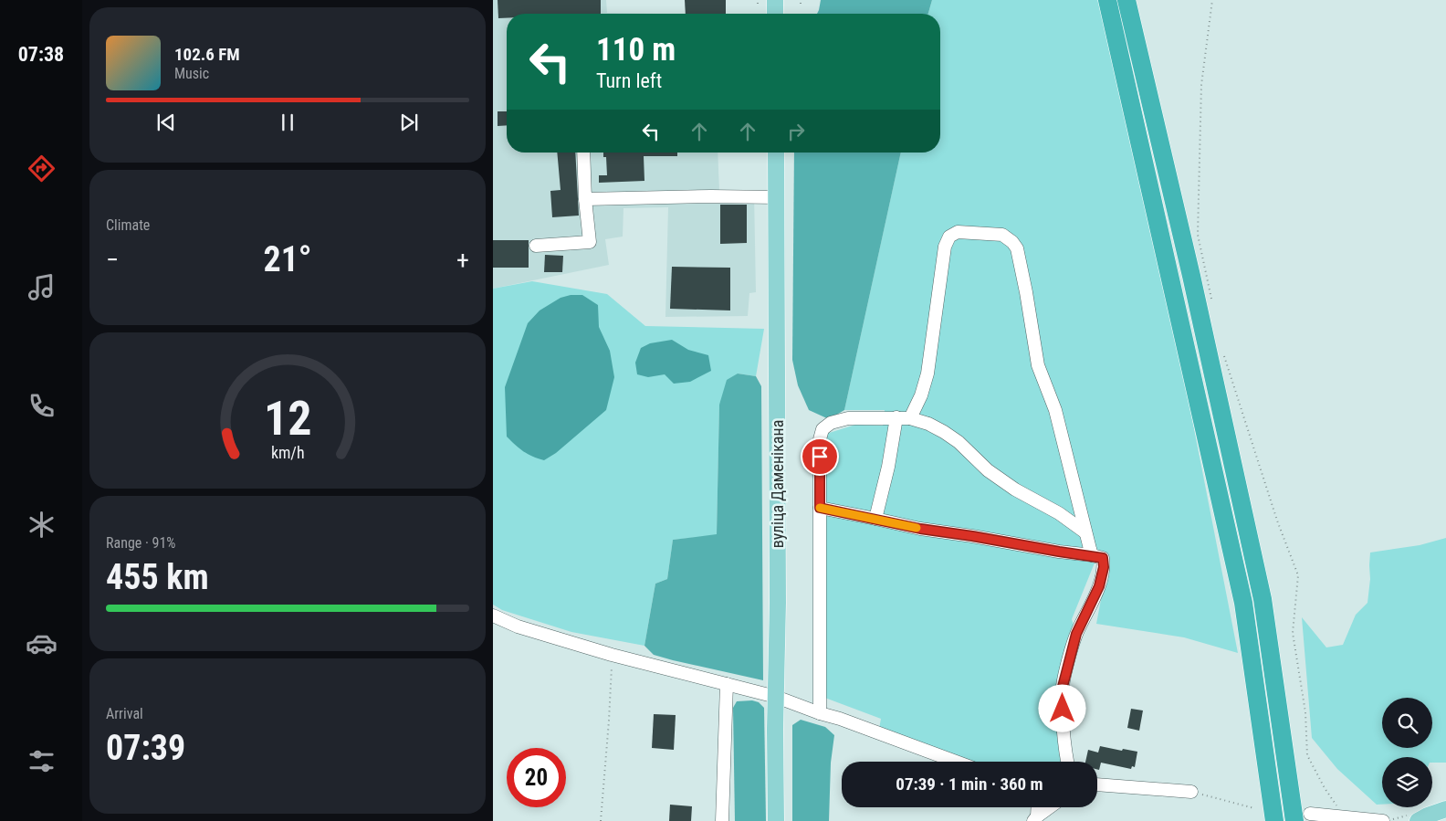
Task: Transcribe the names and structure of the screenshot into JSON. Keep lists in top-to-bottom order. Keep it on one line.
{"streets":{"main road":["вуліца Даменікана"]},"page":{"tabs":"07:38","turn":["110 m","Turn left"],"song":["102.6 FM","Music"],"tile":["Climate",["Range · 91%","455 km"],["Arrival","07:39"]],"heat":["−","21°","+"],"limit":"20","trip":"07:39 · 1 min · 360 m","gauge":["12","km/h"]}}
